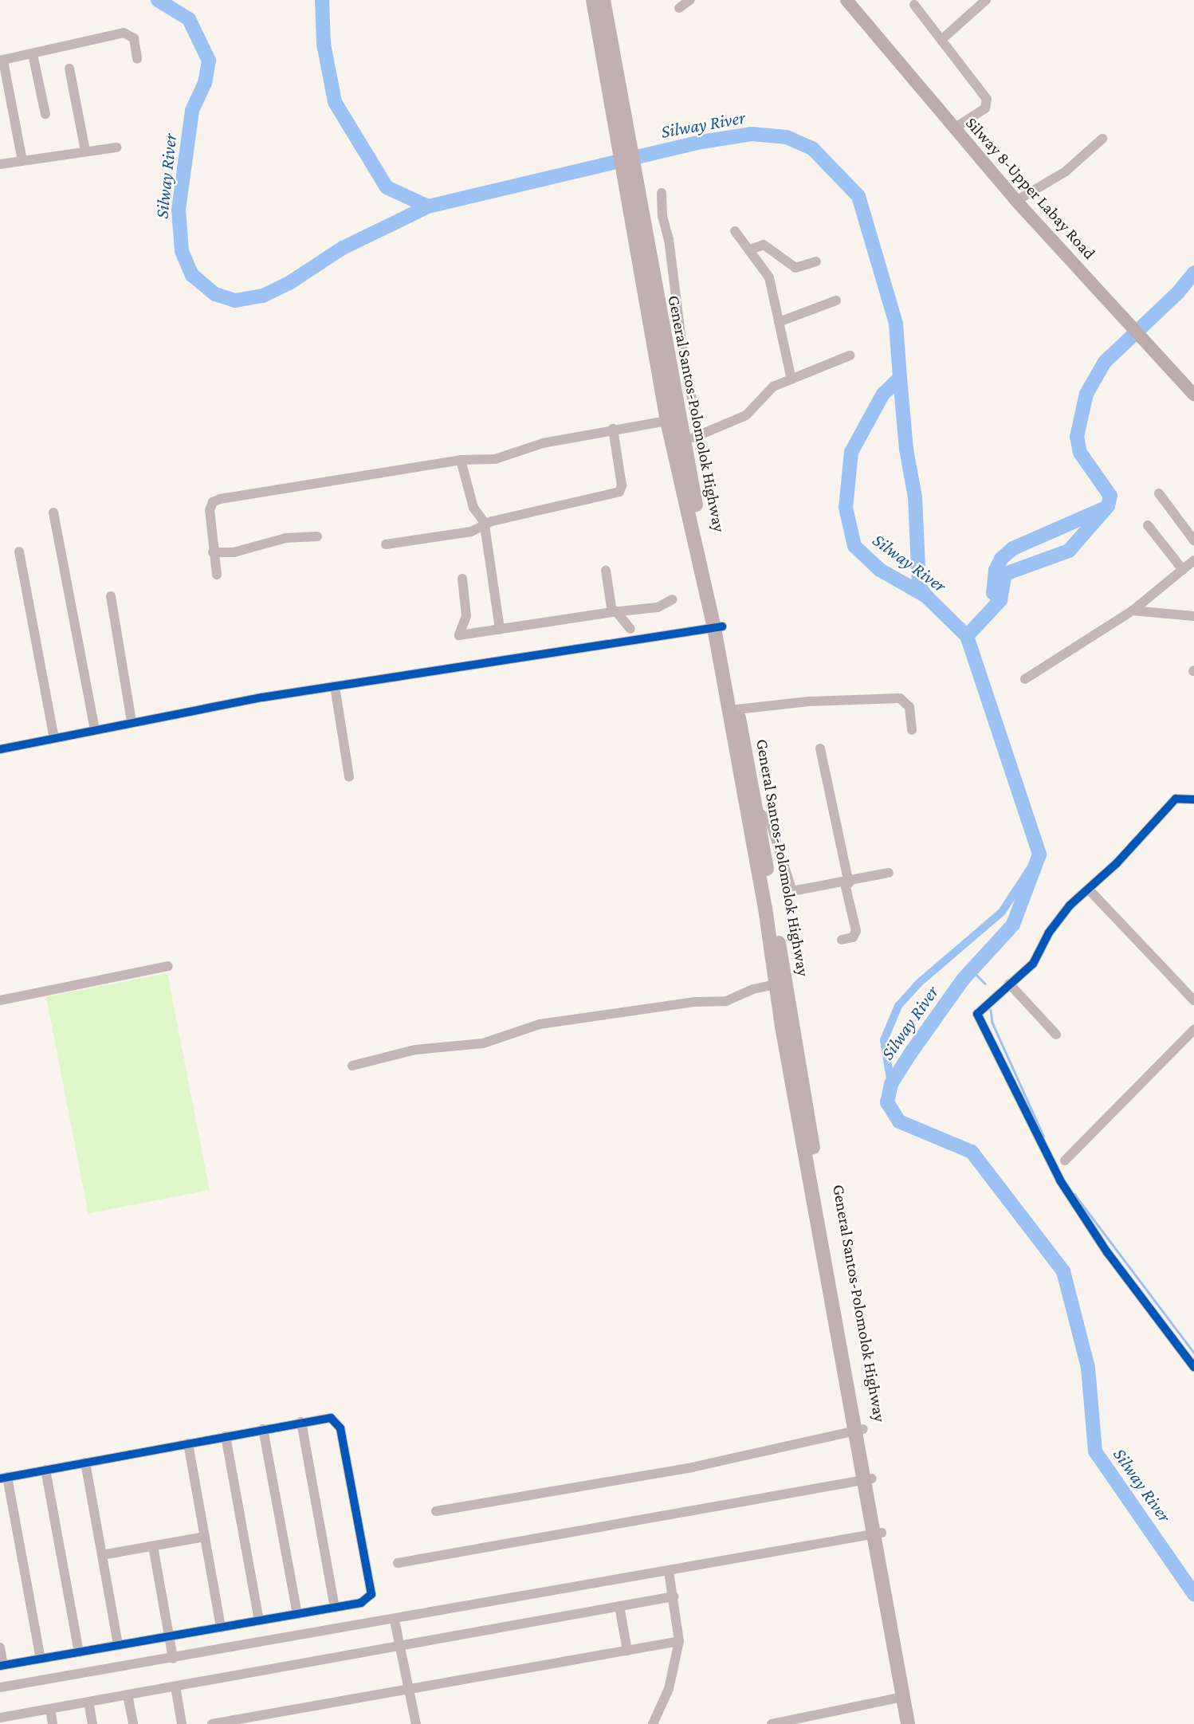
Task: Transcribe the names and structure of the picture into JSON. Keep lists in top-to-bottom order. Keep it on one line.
{"streets":{"highway":["General Santos-Polomolok Highway"],"main road":["Silway 8-Upper Labay Road"]},"water":["Silway River"]}
